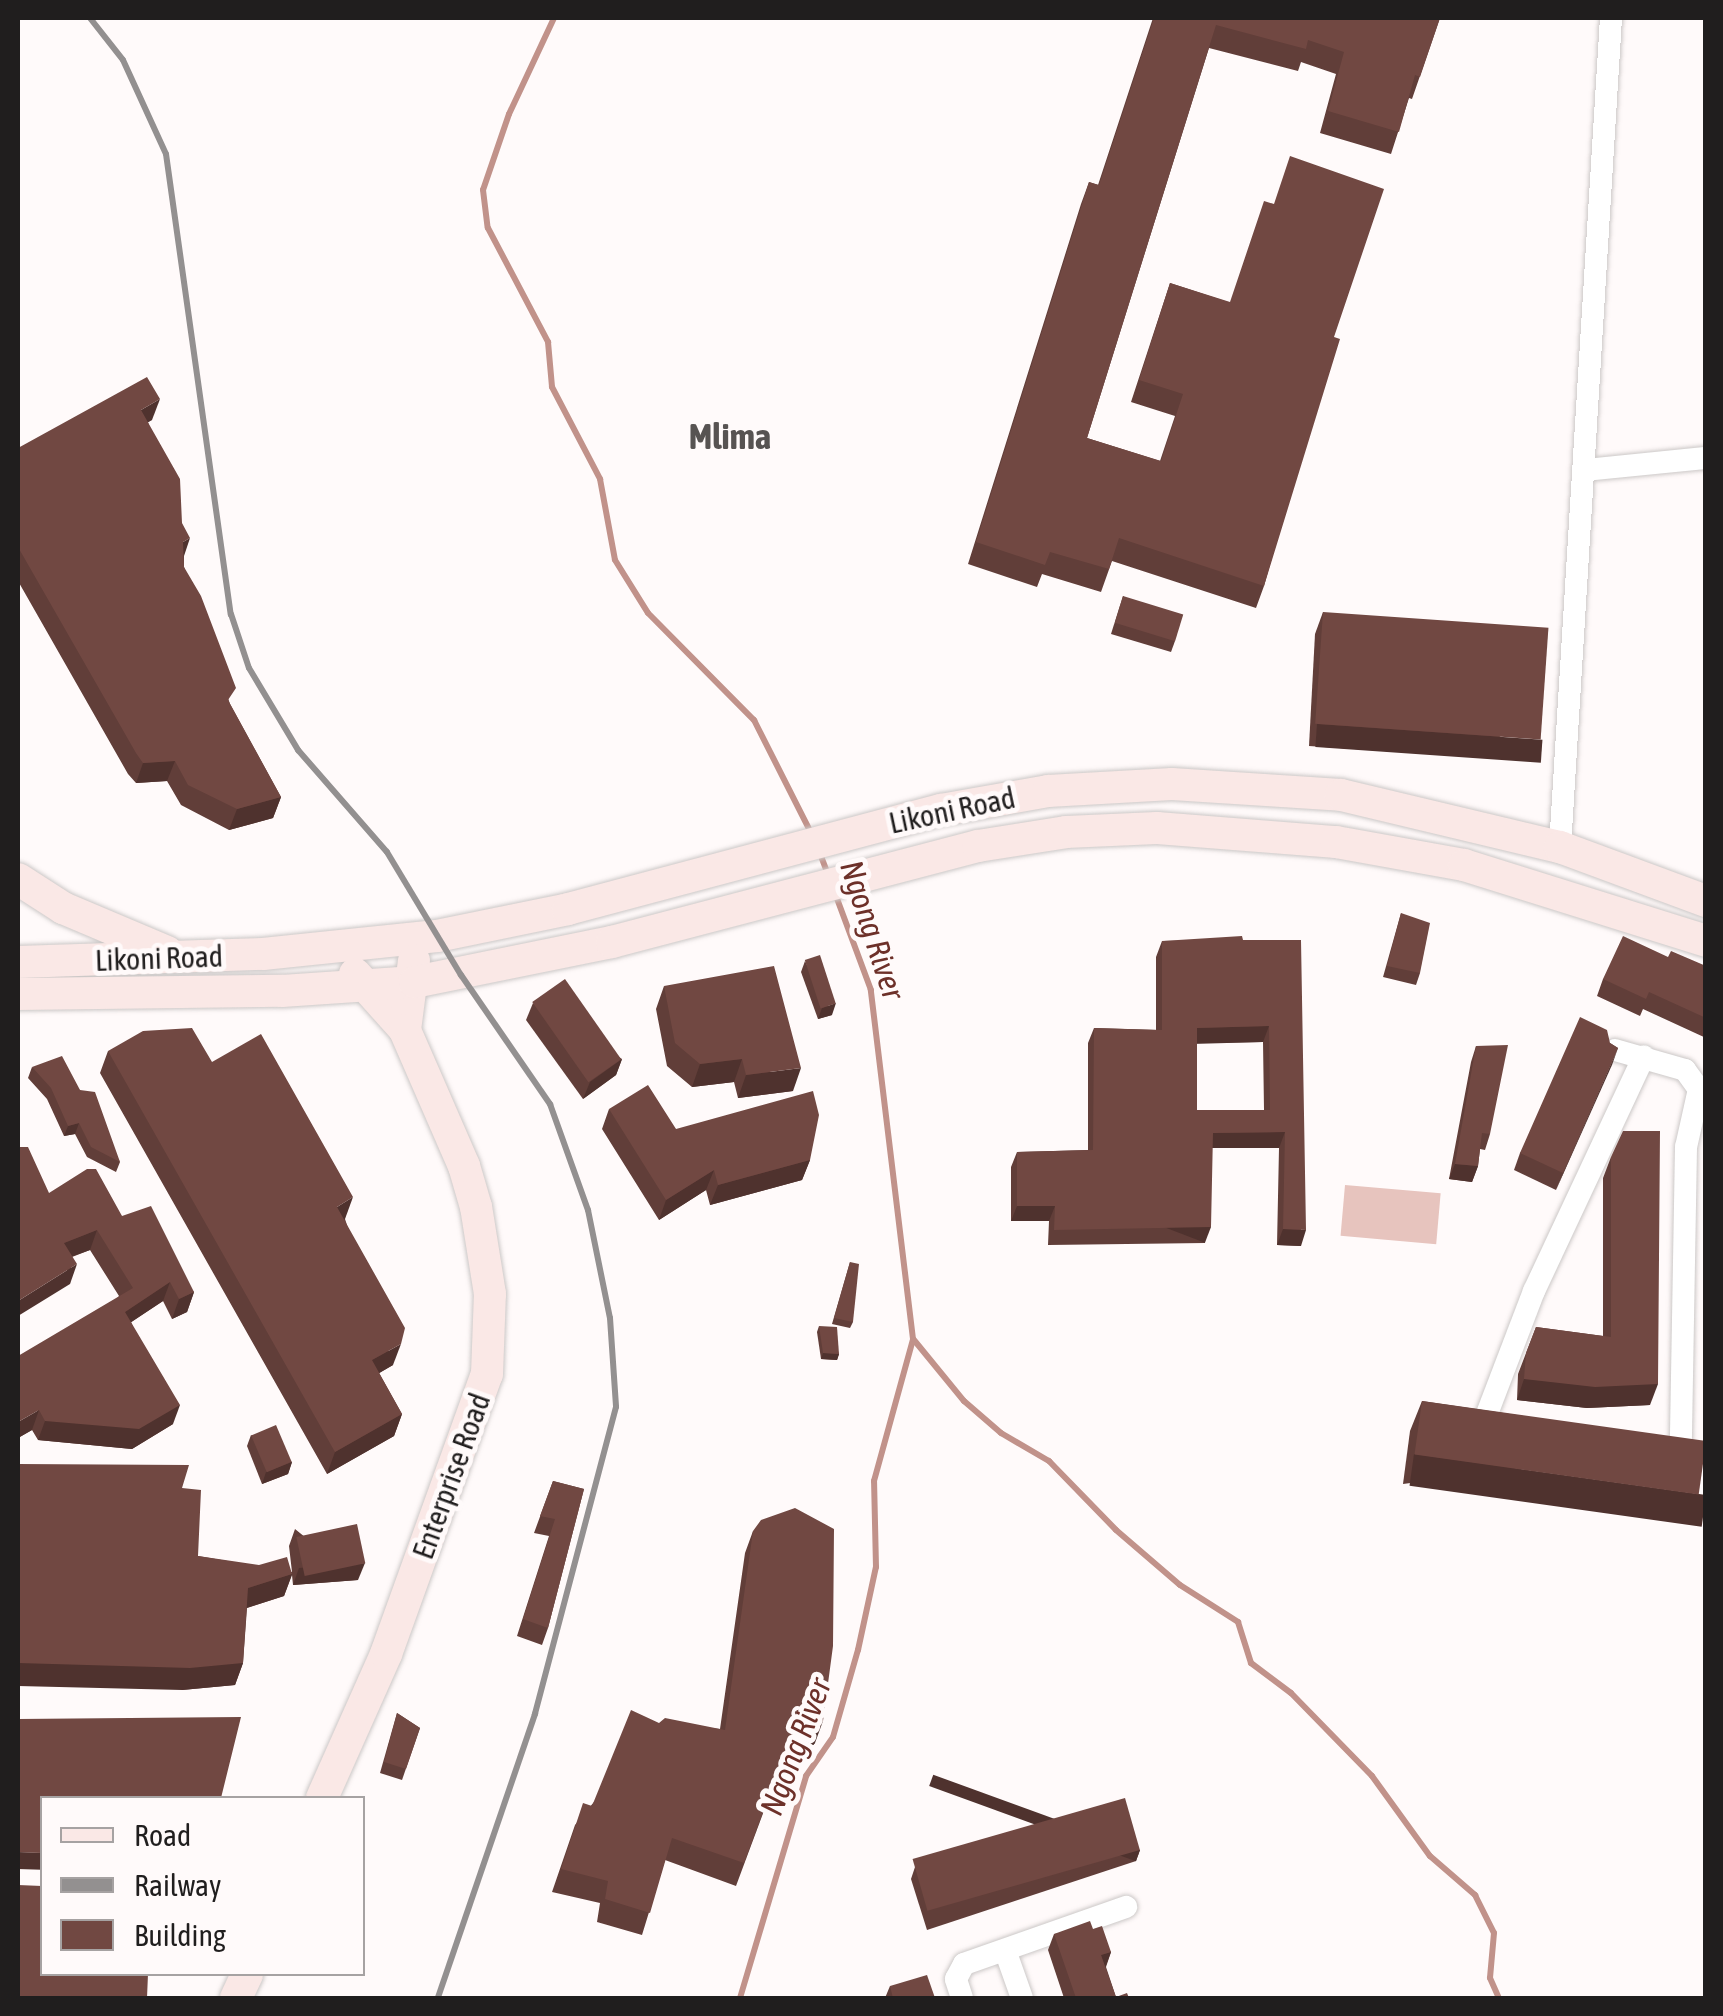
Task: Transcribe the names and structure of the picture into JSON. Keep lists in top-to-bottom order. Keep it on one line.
{"streets":{"main road":["Likoni Road","Enterprise Road"]},"crossings":[["Likoni Road","Enterprise Road"]],"districts":["Mlima"],"water":["Ngong River"],"legend":["Road","Railway","Building"]}
